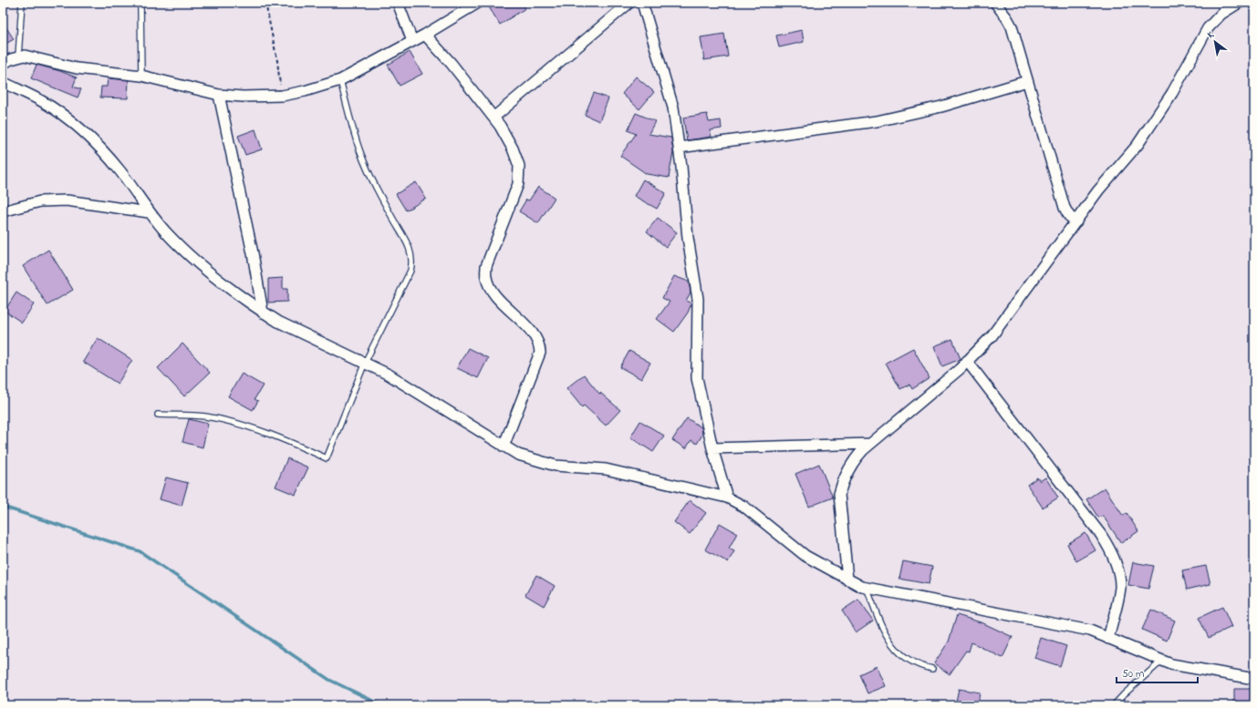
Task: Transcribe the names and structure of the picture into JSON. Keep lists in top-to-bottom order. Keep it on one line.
{"scale_bar":"50 m","north":"top left"}
